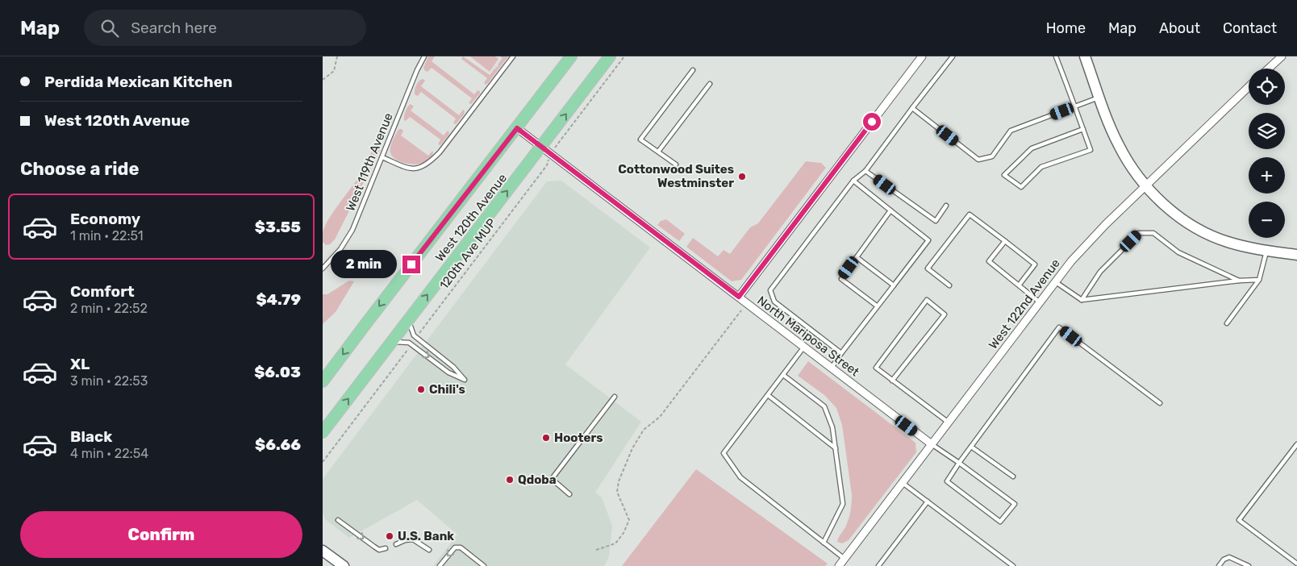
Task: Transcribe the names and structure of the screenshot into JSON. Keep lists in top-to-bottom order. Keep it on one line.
{"streets":{"main road":["West 120th Avenue"],"street":["West 122nd Avenue","North Mariposa Street"],"lane":["West 119th Avenue"],"path":["120th Ave MUP"]},"crossings":[["West 120th Avenue","120th Ave MUP"],["West 120th Avenue","North Mariposa Street"],["120th Ave MUP","North Mariposa Street"],["West 122nd Avenue","North Mariposa Street"]],"places":["Cottonwood Suites Westminster","Chili's","Hooters","Qdoba","U.S. Bank"],"page":{"header":"Map","search":"Search here","nav":["Home","Map","About","Contact"],"banner":["Perdida Mexican Kitchen","West 120th Avenue"],"map_buttons":["+","−"],"heading":"Choose a ride","list":[{"name":"Economy","note":"1 min · 22:51","value":"$3.55"},{"name":"Comfort","note":"2 min · 22:52","value":"$4.79"},{"name":"XL","note":"3 min · 22:53","value":"$6.03"},{"name":"Black","note":"4 min · 22:54","value":"$6.66"}],"bubble":"2 min","buttons":"Confirm"}}
